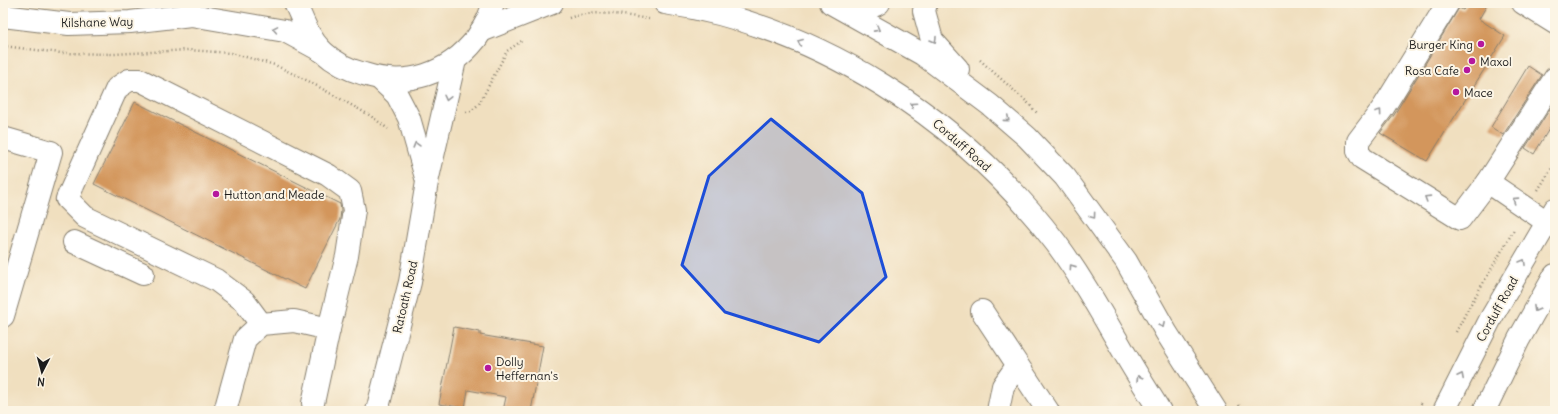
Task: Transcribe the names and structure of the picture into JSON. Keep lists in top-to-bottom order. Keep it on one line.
{"streets":{"street":["Kilshane Way","Corduff Road","Ratoath Road"]},"one_way":["Kilshane Way"],"places":["Burger King","Maxol","Rosa Cafe","Mace","Hutton and Meade","Dolly Heffernan's"],"north":"bottom"}
